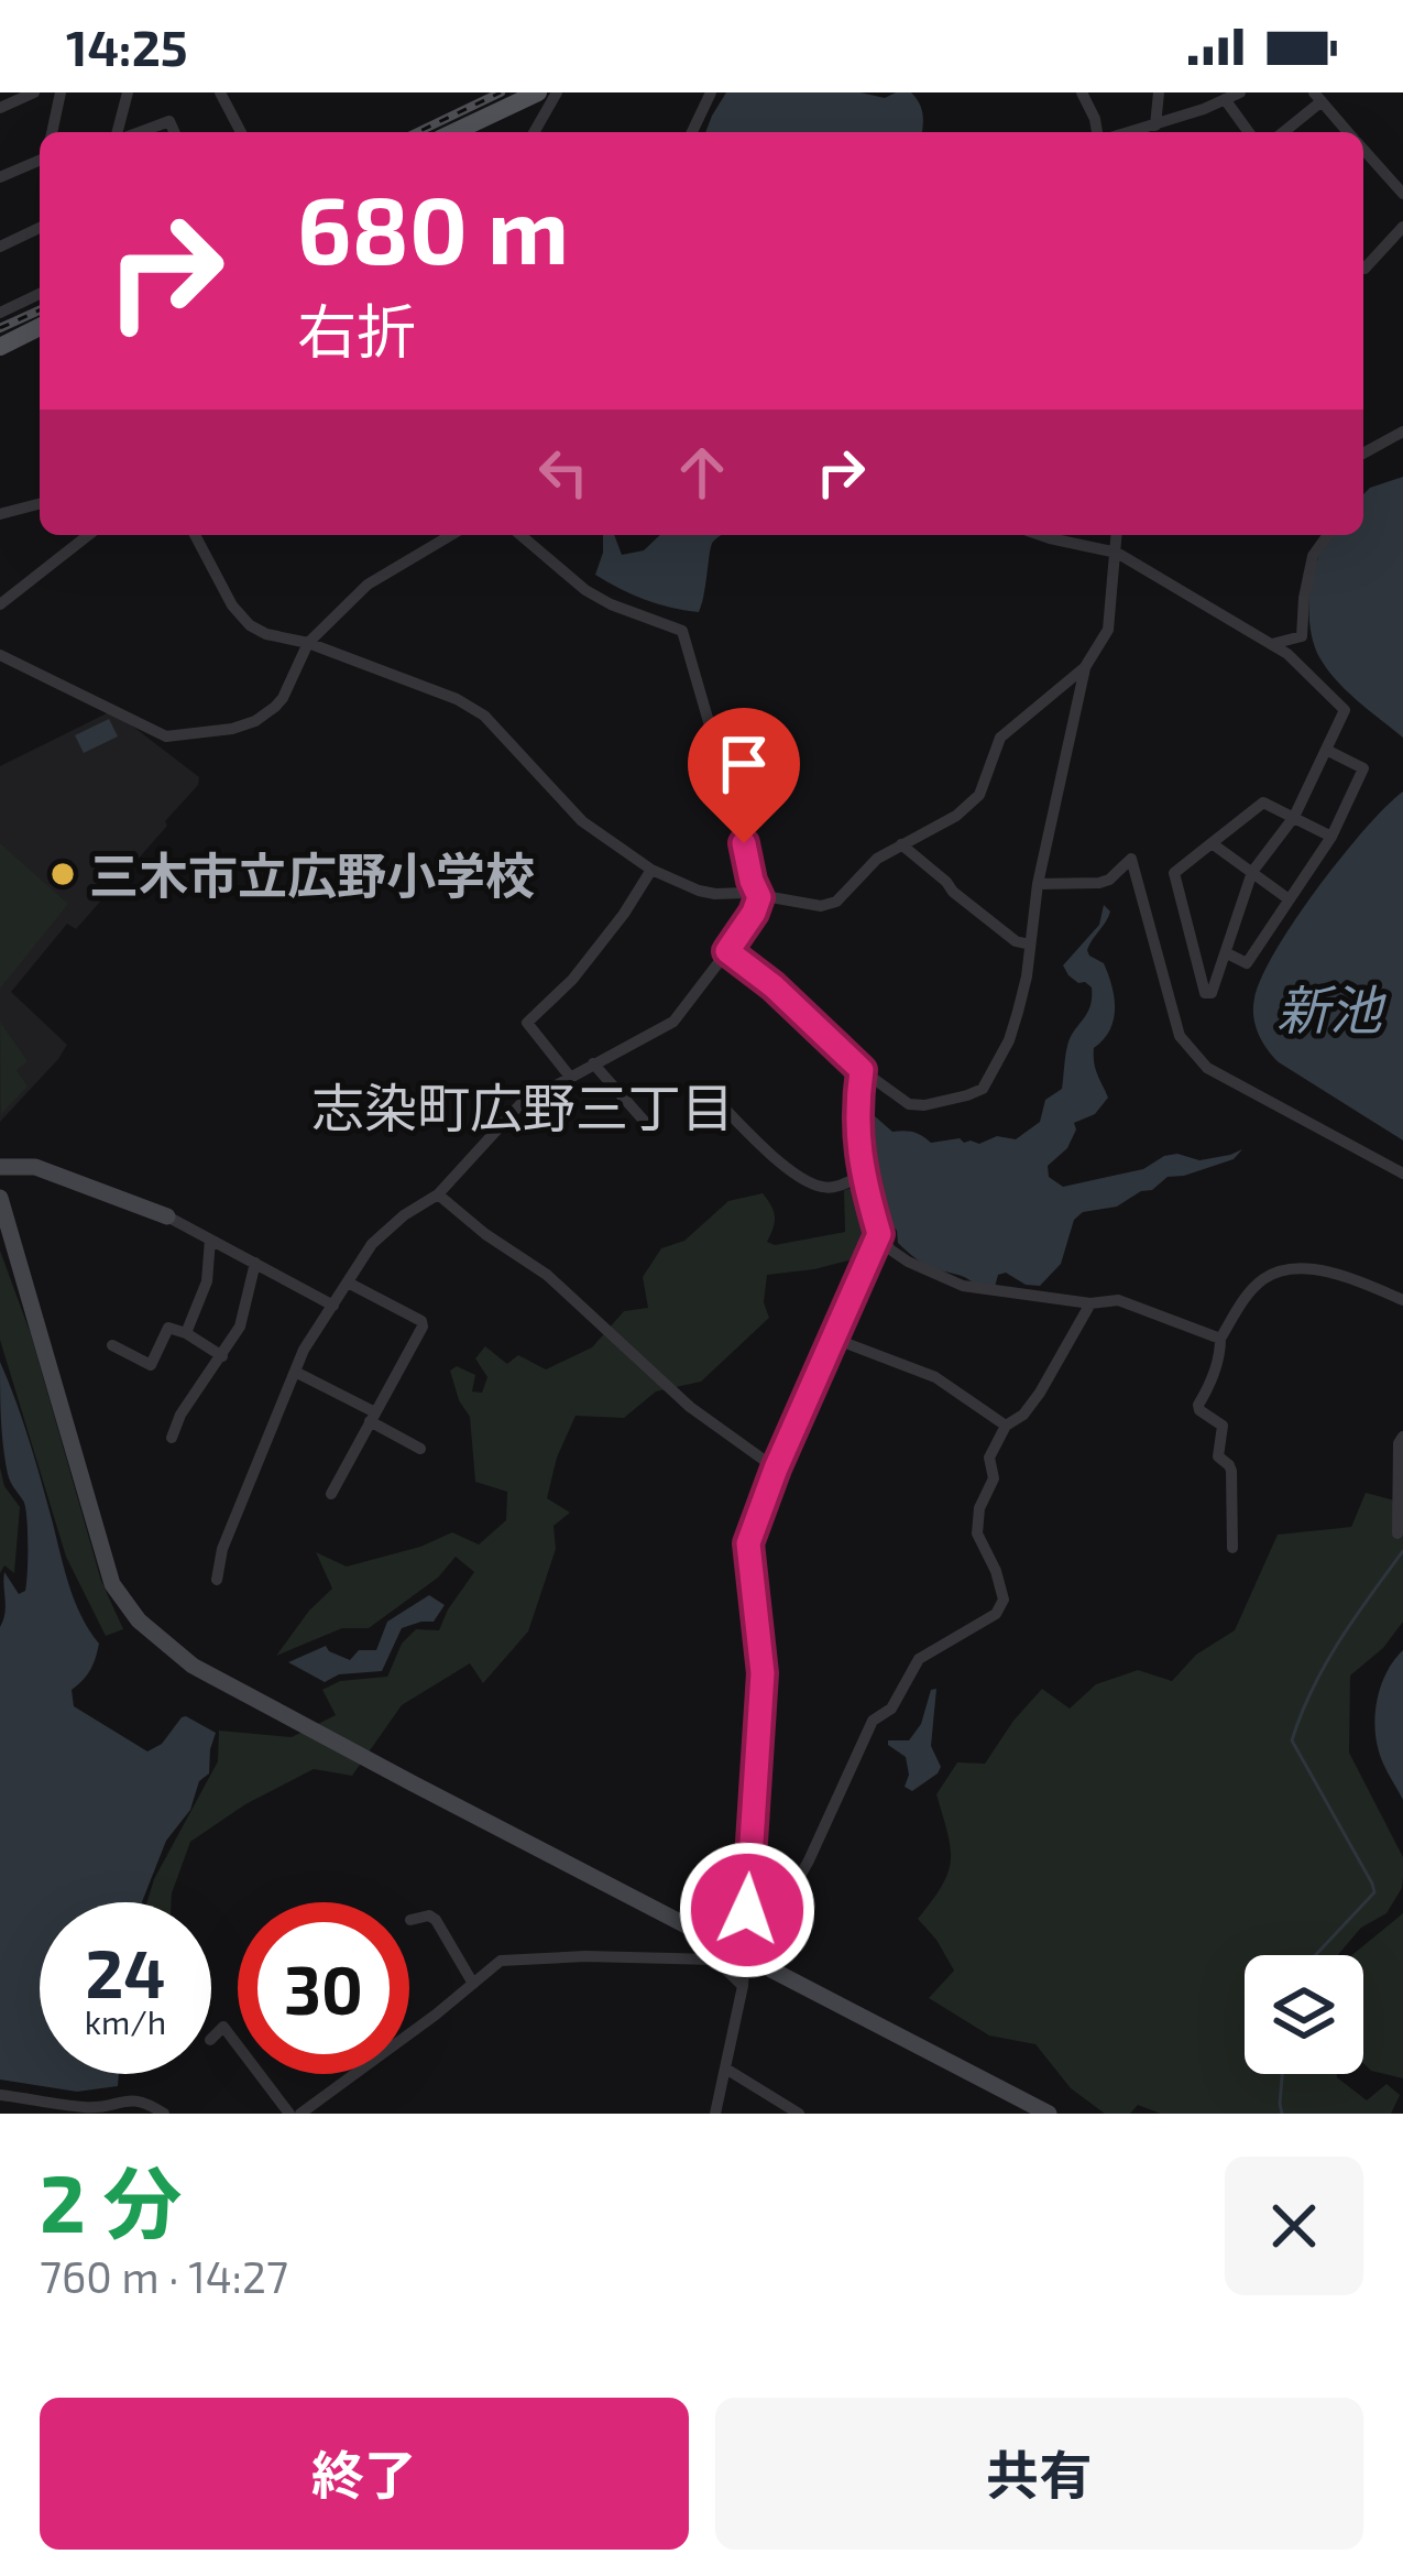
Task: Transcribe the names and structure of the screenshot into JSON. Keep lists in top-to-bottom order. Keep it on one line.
{"districts":["志染町広野三丁目"],"water":["新池"],"places":["三木市立広野小学校"],"page":{"status":"14:25","turn":["680 m","右折"],"speed":"24 km/h","limit":"30","heading":["2 分","760 m · 14:27"],"buttons":["終了","共有"]}}
